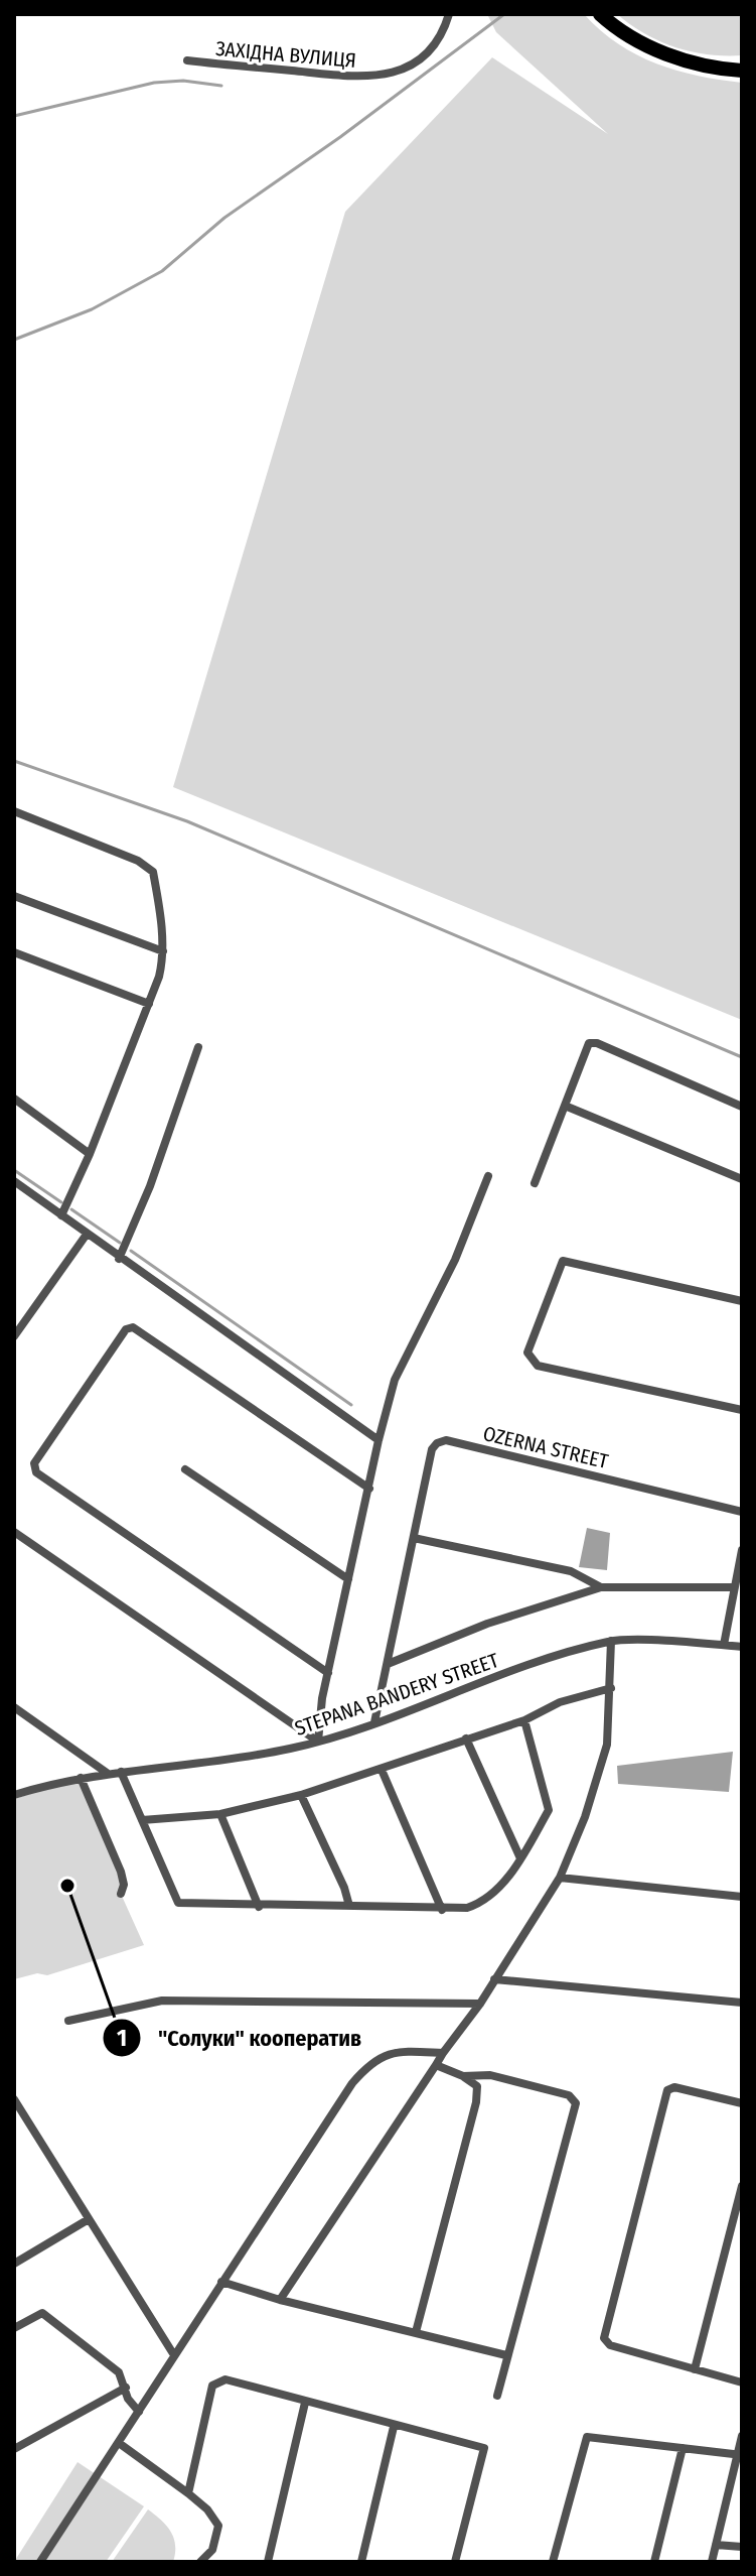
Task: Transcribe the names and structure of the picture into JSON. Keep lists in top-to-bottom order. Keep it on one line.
{"streets":{"street":["ЗАХІДНА ВУЛИЦЯ","OZERNA STREET","STEPANA BANDERY STREET"]},"crossings":[["OZERNA STREET","STEPANA BANDERY STREET"]],"places":["\"Солуки\" кооператив"]}
